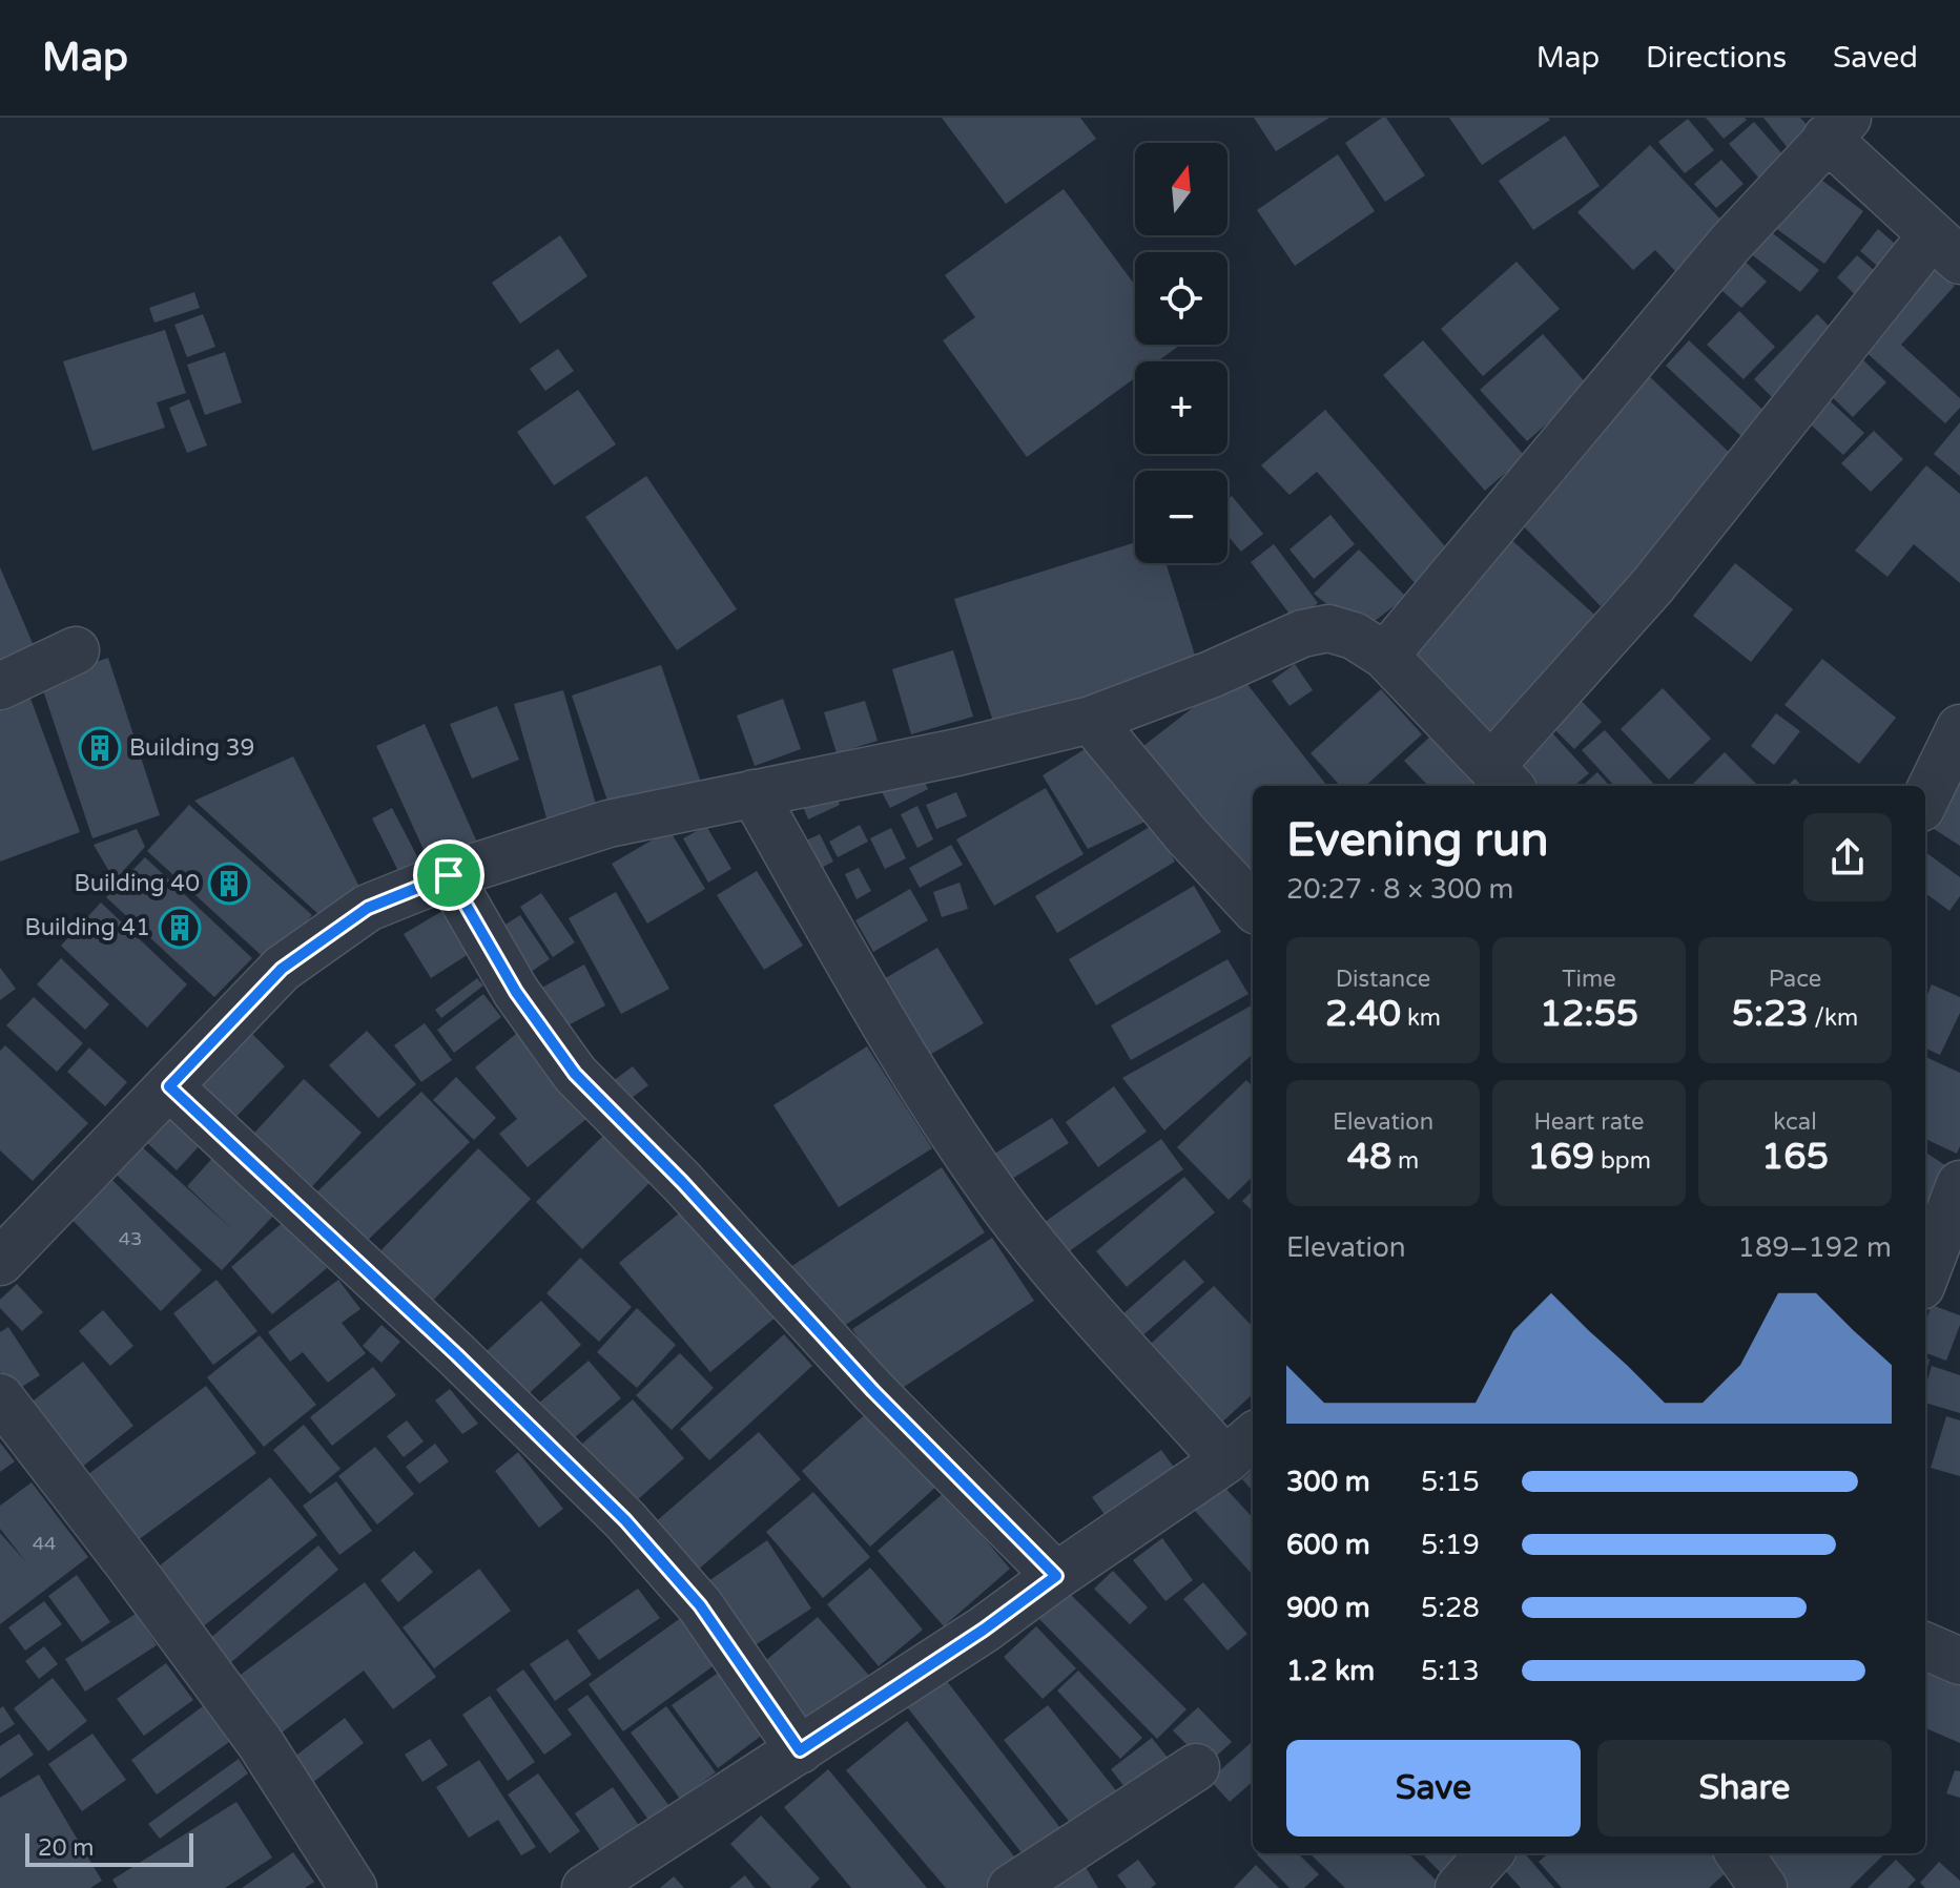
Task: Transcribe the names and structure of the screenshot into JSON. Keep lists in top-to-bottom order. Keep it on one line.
{"places":{"building":["Building 39","Building 40","Building 41"]},"house_numbers":["43","44"],"scale_bar":"20 m","north":"top","page":{"header":"Map","nav":["Map","Directions","Saved"],"map_buttons":["+","−"],"heading":["Evening run","20:27 · 8 × 300 m"],"stats":[["Distance","2.40 km"],["Time","12:55"],["Pace","5:23 /km"],["Elevation","48 m"],["Heart rate","169 bpm"],["kcal","165"]],"chart":["Elevation","189–192 m"],"list":[{"name":"300 m","note":"5:15"},{"name":"600 m","note":"5:19"},{"name":"900 m","note":"5:28"},{"name":"1.2 km","note":"5:13"}],"buttons":["Save","Share"],"scale":"20 m"}}
